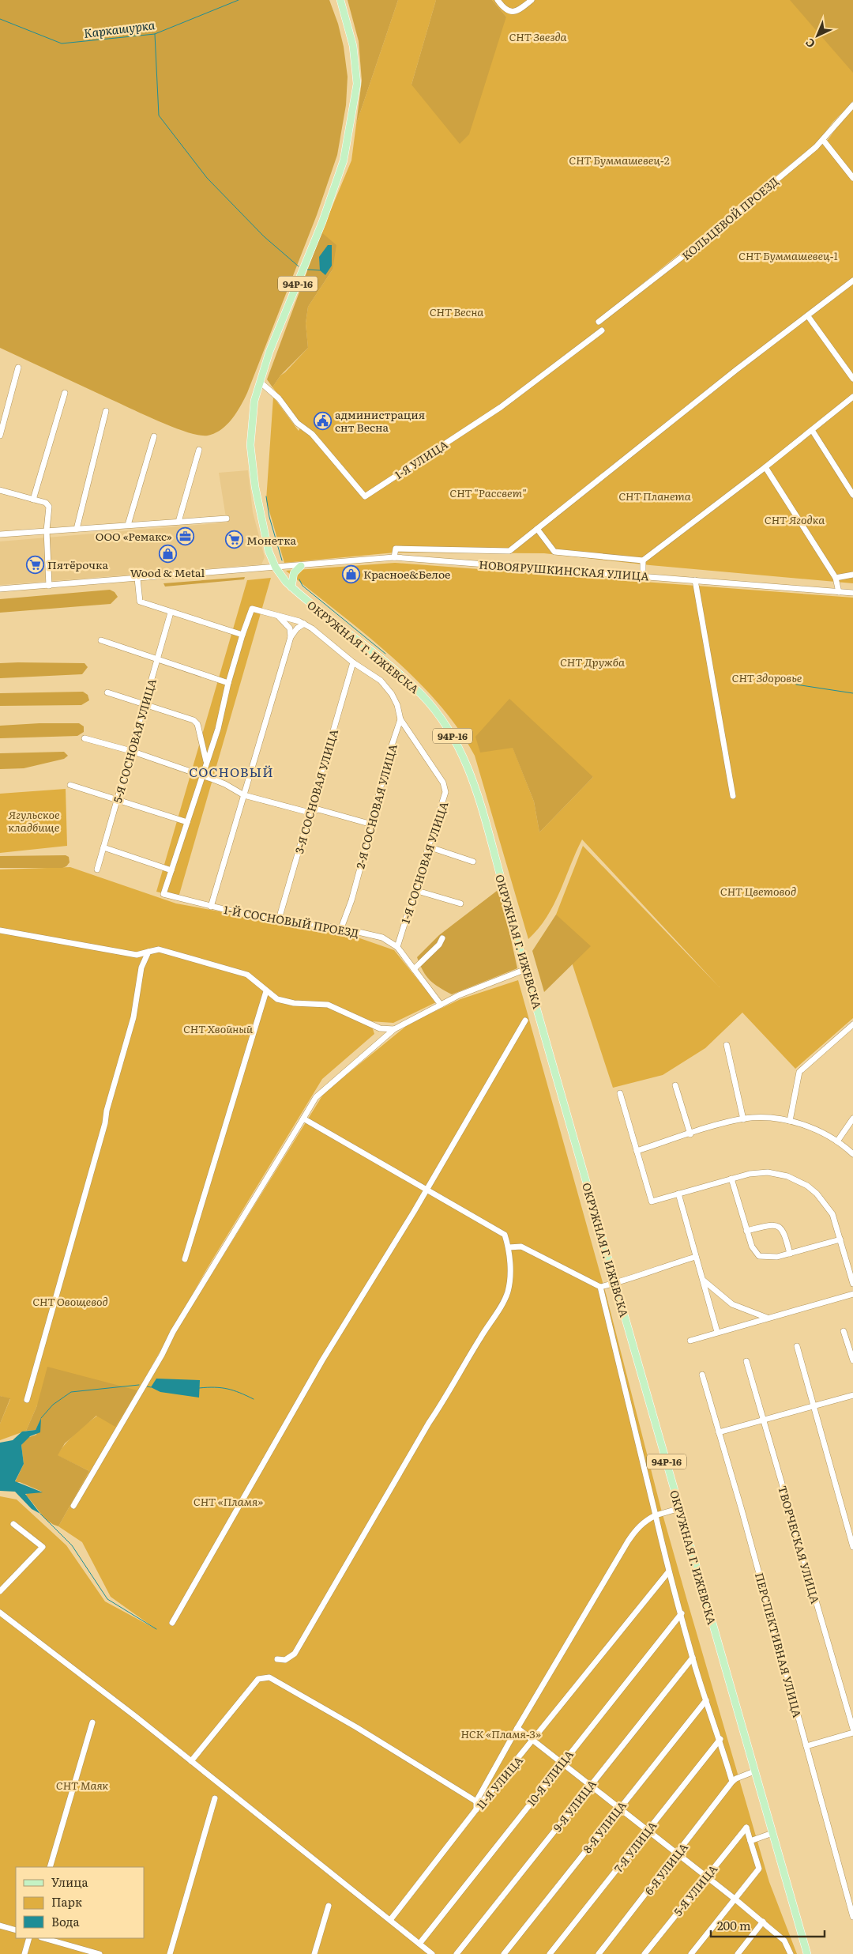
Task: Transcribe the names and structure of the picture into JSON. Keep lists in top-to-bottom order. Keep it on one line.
{"streets":{"main road":["94Р-16","ОКРУЖНАЯ Г. ИЖЕВСКА"],"street":["КОЛЬЦЕВОЙ ПРОЕЗД","1-Я УЛИЦА","НОВОЯРУШКИНСКАЯ УЛИЦА","5-Я СОСНОВАЯ УЛИЦА","3-Я СОСНОВАЯ УЛИЦА","2-Я СОСНОВАЯ УЛИЦА","1-Я СОСНОВАЯ УЛИЦА","1-Й СОСНОВЫЙ ПРОЕЗД","ТВОРЧЕСКАЯ УЛИЦА","ПЕРСПЕКТИВНАЯ УЛИЦА","10-Я УЛИЦА","11-Я УЛИЦА","9-Я УЛИЦА","8-Я УЛИЦА","7-Я УЛИЦА","6-Я УЛИЦА","5-Я УЛИЦА"]},"crossings":[["1-Я УЛИЦА","ОКРУЖНАЯ Г. ИЖЕВСКА"],["НОВОЯРУШКИНСКАЯ УЛИЦА","ОКРУЖНАЯ Г. ИЖЕВСКА"],["3-Я СОСНОВАЯ УЛИЦА","1-Й СОСНОВЫЙ ПРОЕЗД"],["2-Я СОСНОВАЯ УЛИЦА","1-Я СОСНОВАЯ УЛИЦА"],["2-Я СОСНОВАЯ УЛИЦА","1-Й СОСНОВЫЙ ПРОЕЗД"],["1-Я СОСНОВАЯ УЛИЦА","1-Й СОСНОВЫЙ ПРОЕЗД"]],"districts":["СОСНОВЫЙ"],"water":["Каркашурка"],"parks":["СНТ Звезда","СНТ Буммашевец-2","СНТ Буммашевец-1","СНТ Весна","СНТ \"Рассвет\"","СНТ Планета","СНТ Ягодка","СНТ Дружба","СНТ Здоровье","Ягульское кладбище","СНТ Цветовод","СНТ Хвойный","СНТ Овощевод","СНТ «Пламя»","НСК «Пламя-3»","СНТ Маяк"],"places":{"public building":["администрация снт Весна"],"office":["ООО «Ремакс»"],"supermarket":["Монетка","Пятёрочка"],"shop":["Wood & Metal","Красное&Белое"]},"legend":["Улица","Парк","Вода"],"scale_bar":"200 m","north":"bottom left"}
